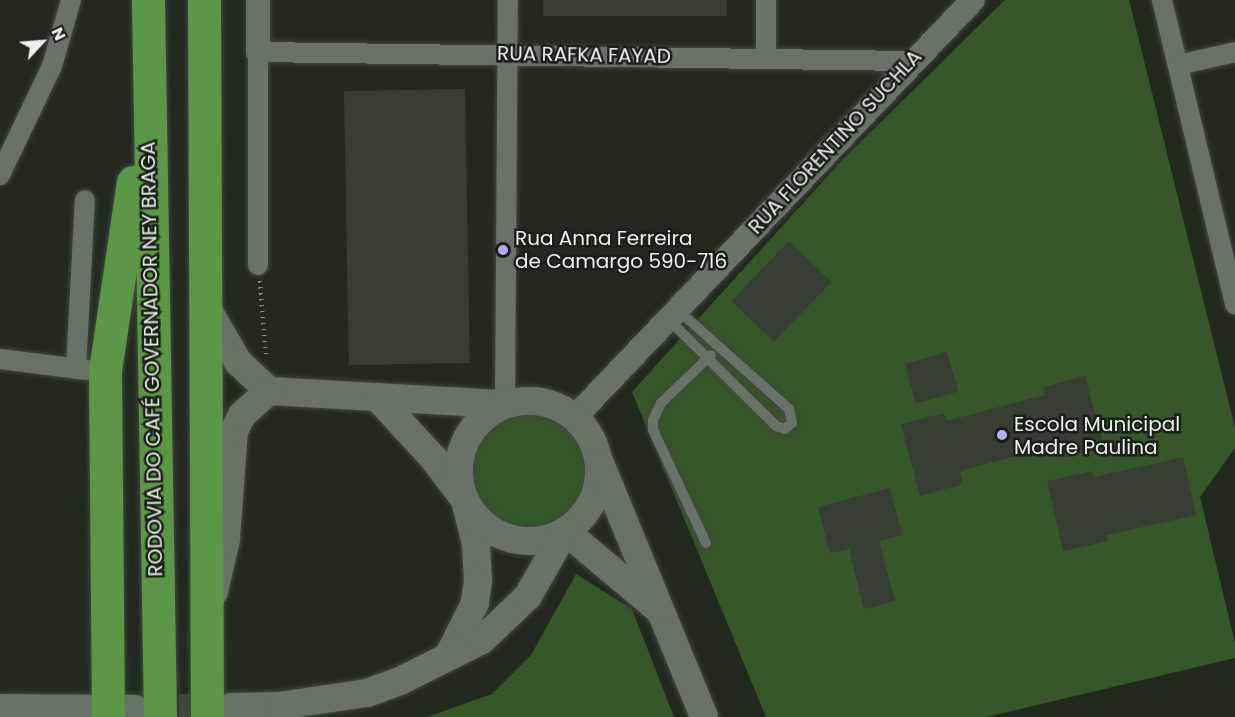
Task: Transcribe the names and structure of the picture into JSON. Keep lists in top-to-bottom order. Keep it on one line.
{"streets":{"highway":["RODOVIA DO CAFÉ GOVERNADOR NEY BRAGA"],"street":["RUA RAFKA FAYAD","RUA FLORENTINO SUCHLA"]},"crossings":[["RUA RAFKA FAYAD","RUA FLORENTINO SUCHLA"]],"places":["Rua Anna Ferreira de Camargo 590-716","Escola Municipal Madre Paulina"],"north":"top right"}
